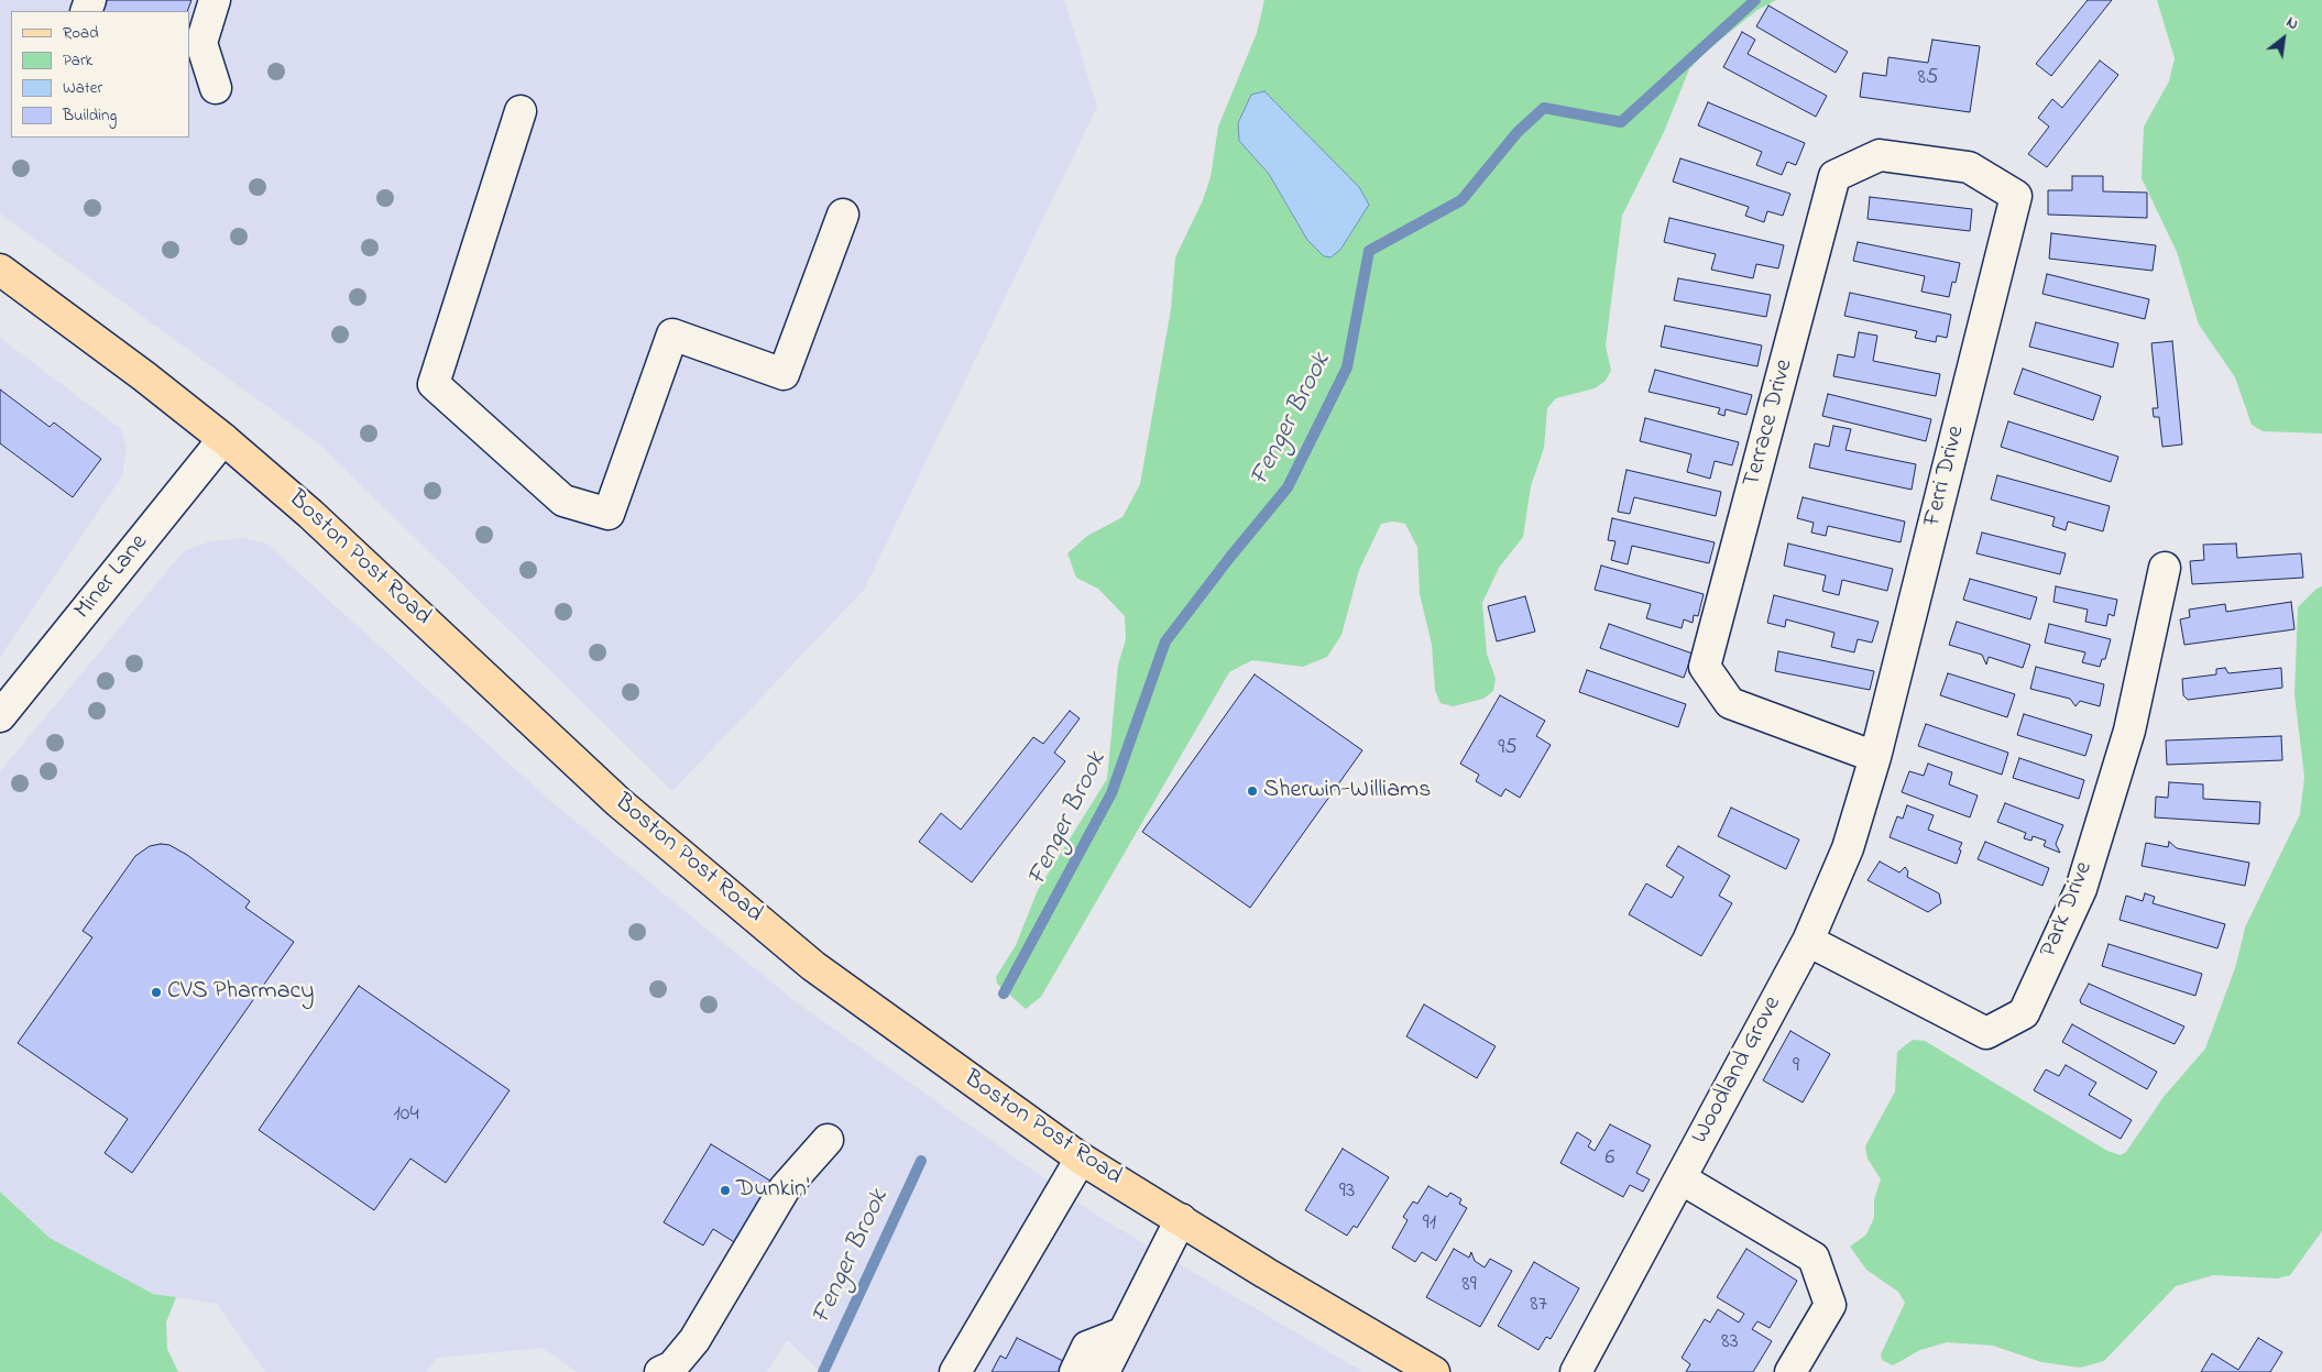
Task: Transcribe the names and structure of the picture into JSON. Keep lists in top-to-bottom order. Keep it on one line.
{"streets":{"main road":["Boston Post Road"],"street":["Terrace Drive","Ferri Drive","Miner Lane","Park Drive","Woodland Grove"]},"crossings":[["Terrace Drive","Ferri Drive"],["Terrace Drive","Woodland Grove"],["Ferri Drive","Woodland Grove"],["Boston Post Road","Miner Lane"],["Park Drive","Woodland Grove"]],"water":["Fenger Brook"],"places":["Sherwin-Williams","CVS Pharmacy","Dunkin'"],"house_numbers":["85","95","9","104","6","93","91","89","87","83"],"legend":["Road","Park","Water","Building"],"north":"top right"}
